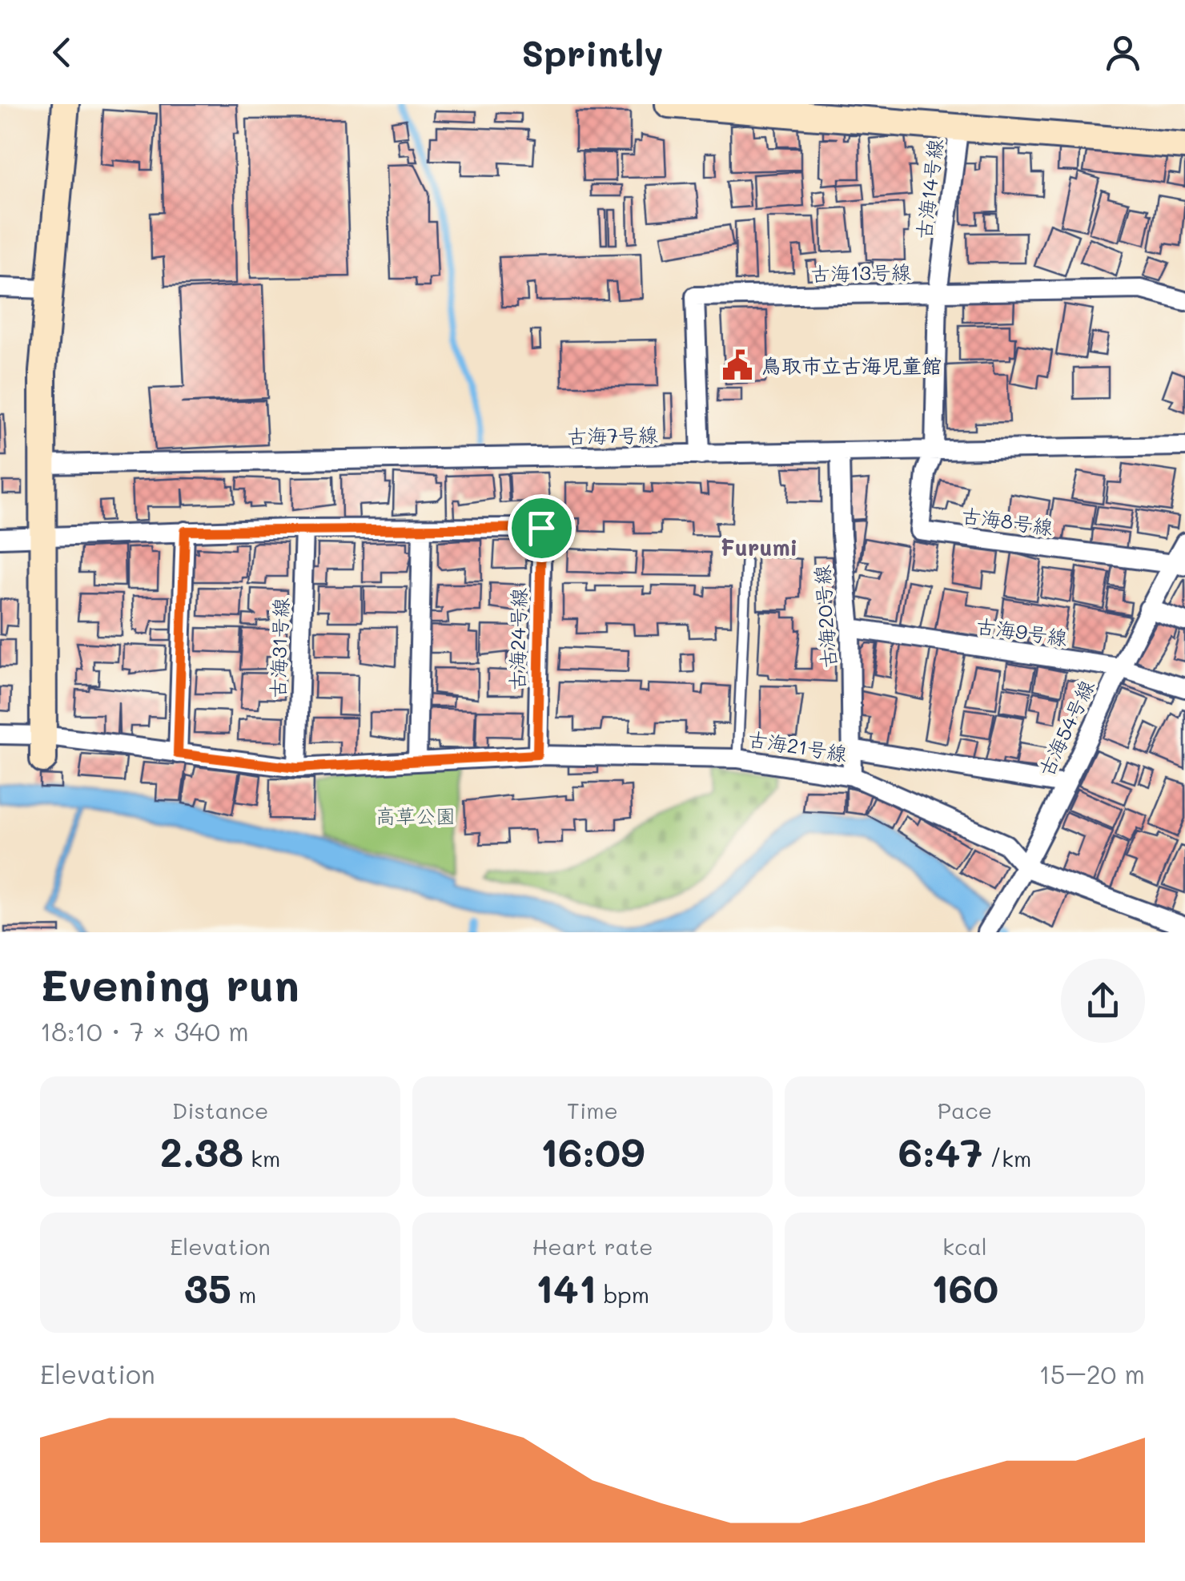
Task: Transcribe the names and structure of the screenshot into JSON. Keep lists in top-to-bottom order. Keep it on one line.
{"streets":{"street":["古海14号線","古海13号線","古海7号線","古海8号線","古海20号線","古海9号線","古海24号線","古海31号線","古海54号線","古海21号線"]},"crossings":[["古海14号線","古海13号線"],["古海14号線","古海7号線"],["古海14号線","古海8号線"],["古海13号線","古海7号線"],["古海7号線","古海8号線"],["古海7号線","古海20号線"],["古海8号線","古海54号線"],["古海20号線","古海9号線"],["古海20号線","古海21号線"],["古海9号線","古海54号線"],["古海24号線","古海31号線"],["古海24号線","古海21号線"],["古海54号線","古海21号線"]],"districts":["Furumi"],"parks":["高草公園"],"places":{"public building":["鳥取市立古海児童館"]},"page":{"header":"Sprintly","heading":["Evening run","18:10 · 7 × 340 m"],"stats":[["Distance","2.38 km"],["Time","16:09"],["Pace","6:47 /km"],["Elevation","35 m"],["Heart rate","141 bpm"],["kcal","160"]],"chart":["Elevation","15–20 m"]}}
